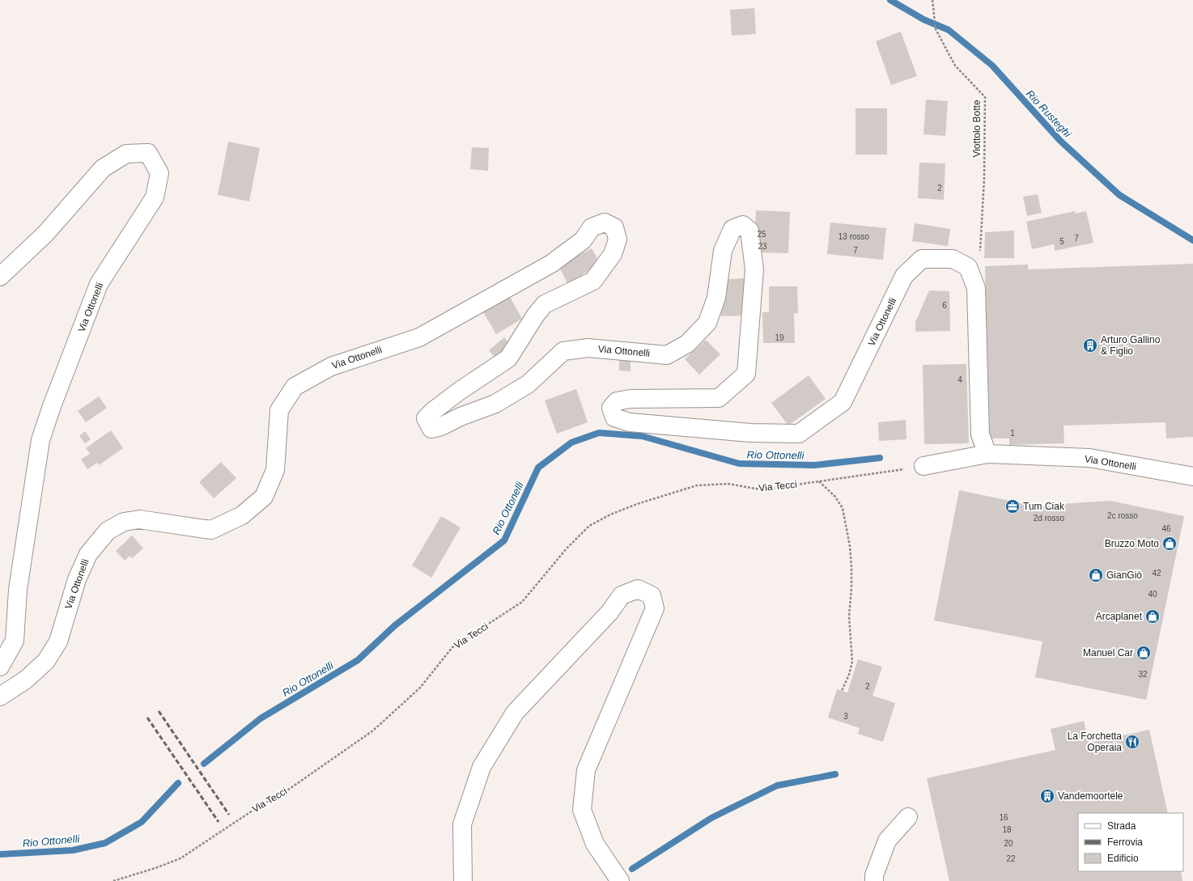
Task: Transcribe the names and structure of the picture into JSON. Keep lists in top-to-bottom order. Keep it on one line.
{"streets":{"street":["Via Ottonelli"],"path":["Viottolo Botte","Via Tecci"]},"crossings":[["Viottolo Botte","Via Ottonelli"]],"water":["Rio Rusteghi","Rio Ottonelli"],"places":{"building":["Arturo Gallino & Figlio","Vandemoortele"],"office":["Tum Ciak"],"shop":["Bruzzo Moto","GianGiò","Arcaplanet","Manuel Car"],"restaurant":["La Forchetta Operaia"]},"house_numbers":["2","25","13 rosso","7","5","23","7","6","19","4","1","2c rosso","2d rosso","46","42","40","32","2","3","16","18","20","22"],"legend":["Strada","Ferrovia","Edificio"]}
